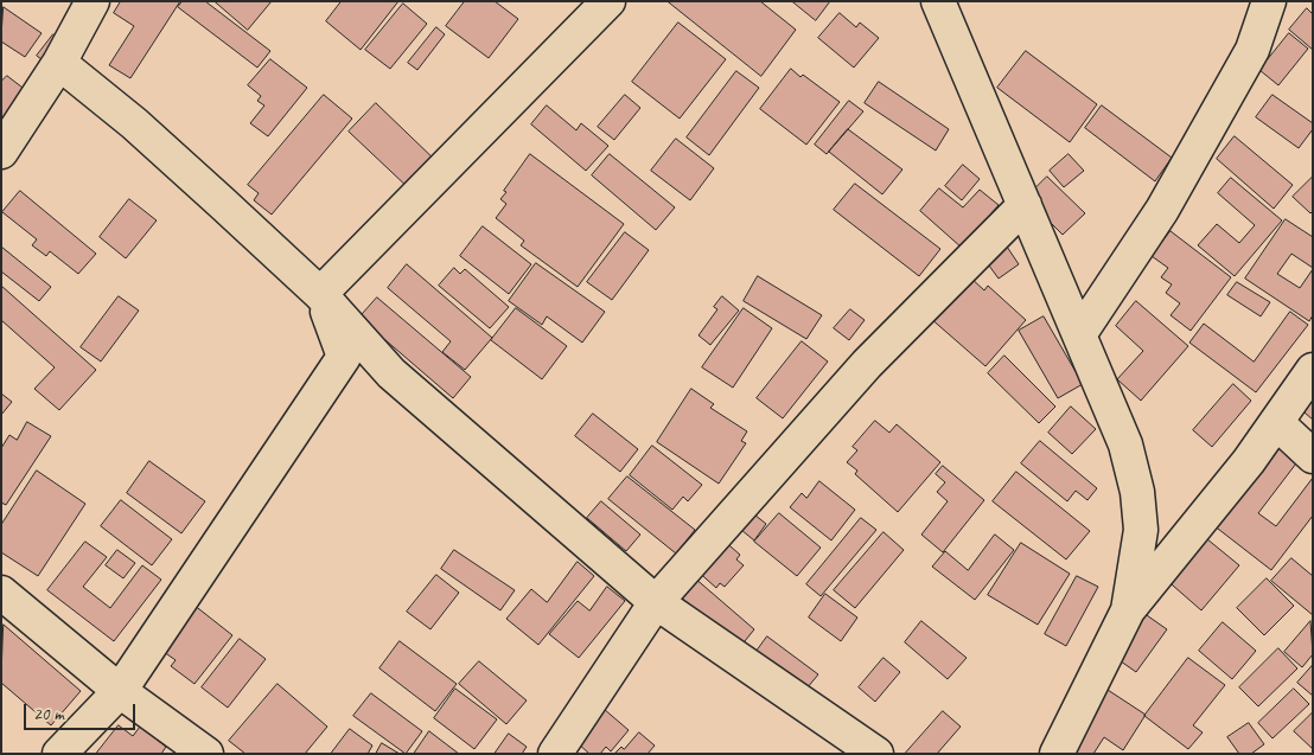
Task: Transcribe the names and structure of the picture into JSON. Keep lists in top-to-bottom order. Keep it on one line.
{"scale_bar":"20 m"}
